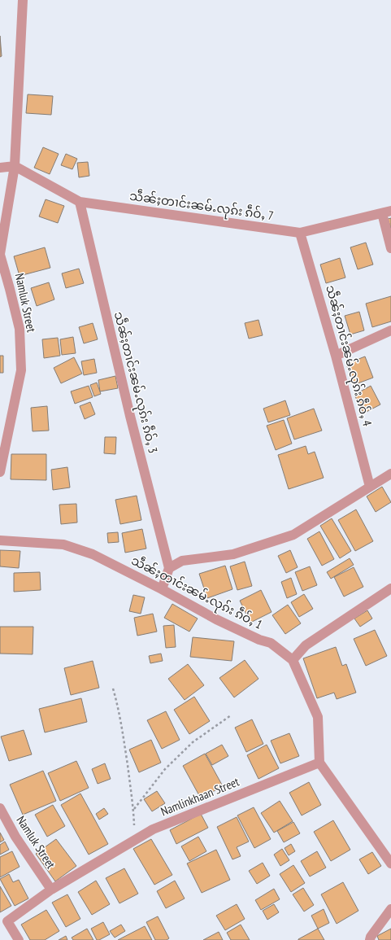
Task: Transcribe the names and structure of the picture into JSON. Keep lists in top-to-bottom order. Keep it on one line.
{"streets":{"street":["သဵၼ်ႈတၢင်းၼမ်ႉလုၵ်း ၵဵဝ်ႇ 7","Namluk Street","သဵၼ်ႈတၢင်းၼမ်ႉလုၵ်း ၵဵဝ်ႇ 4","သဵၼ်ႈတၢင်းၼမ်ႉလုၵ်း ၵဵဝ်ႇ 3","သဵၼ်ႈတၢင်းၼမ်ႉလုၵ်း ၵဵဝ်ႇ 1","Namlinkhaan Street"]},"crossings":[["သဵၼ်ႈတၢင်းၼမ်ႉလုၵ်း ၵဵဝ်ႇ 7","Namluk Street"],["သဵၼ်ႈတၢင်းၼမ်ႉလုၵ်း ၵဵဝ်ႇ 7","သဵၼ်ႈတၢင်းၼမ်ႉလုၵ်း ၵဵဝ်ႇ 4"],["သဵၼ်ႈတၢင်းၼမ်ႉလုၵ်း ၵဵဝ်ႇ 7","သဵၼ်ႈတၢင်းၼမ်ႉလုၵ်း ၵဵဝ်ႇ 3"],["Namluk Street","Namlinkhaan Street"],["သဵၼ်ႈတၢင်းၼမ်ႉလုၵ်း ၵဵဝ်ႇ 1","Namlinkhaan Street"]]}
